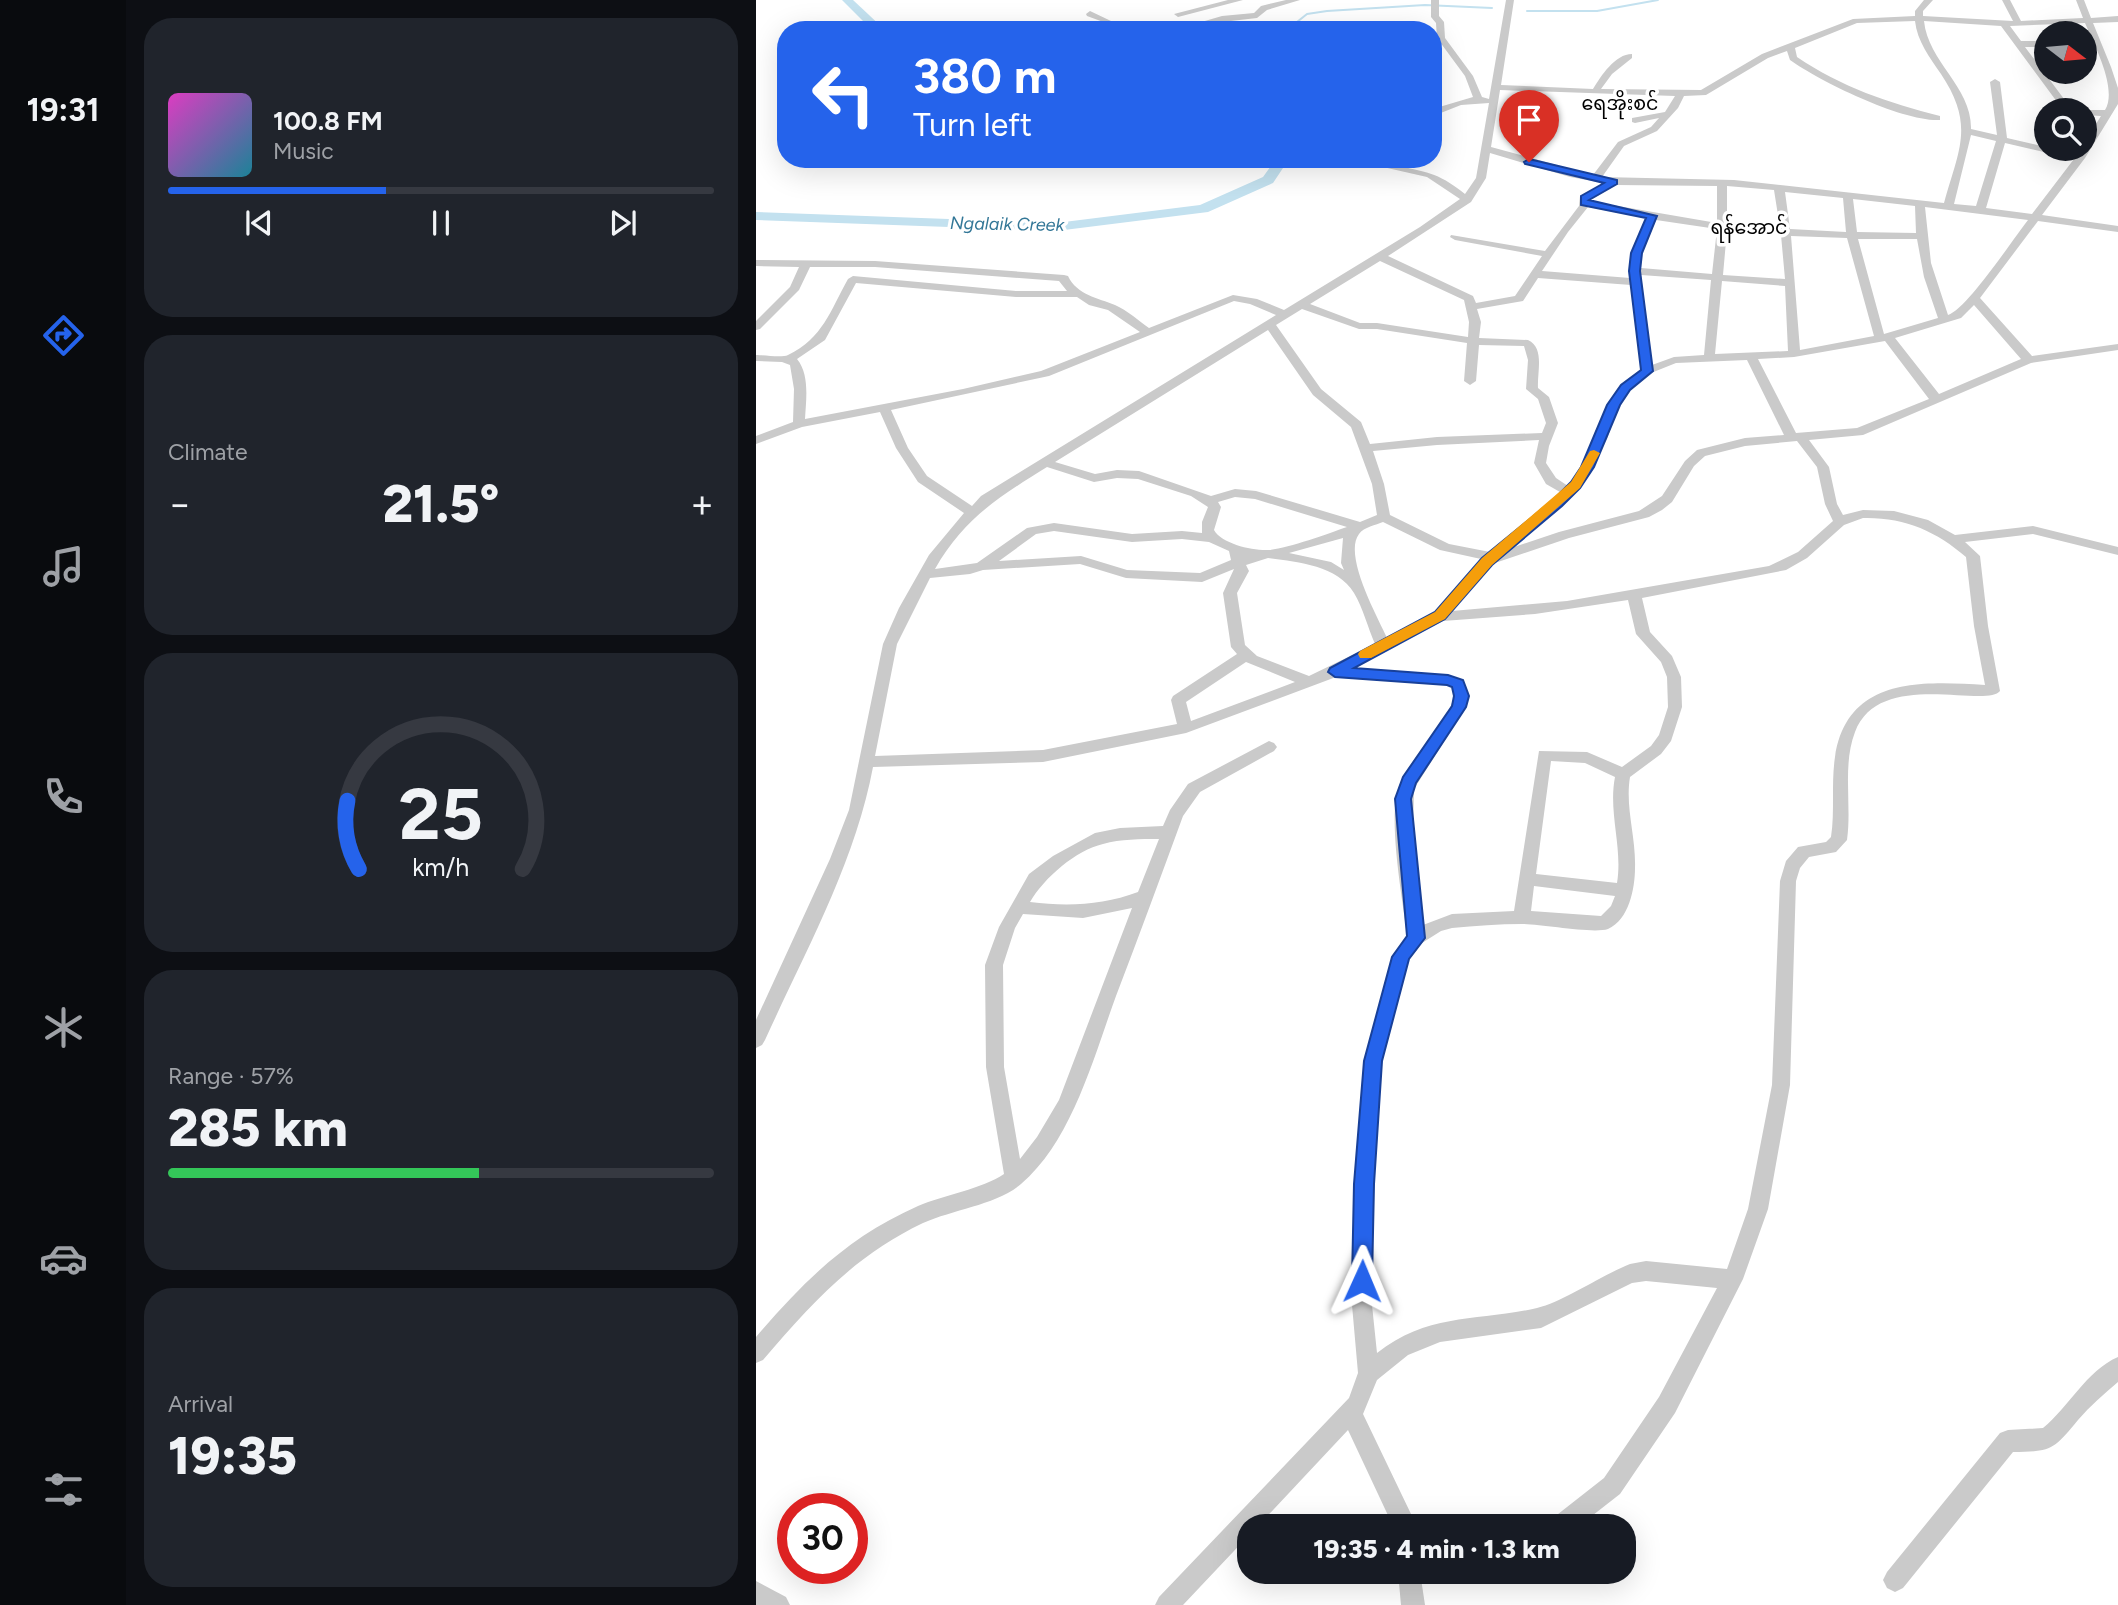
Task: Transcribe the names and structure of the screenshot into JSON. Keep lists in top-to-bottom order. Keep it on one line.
{"districts":["ရေအိုးစင်","ရန်အောင်"],"water":["Ngalaik Creek"],"north":"right","page":{"tabs":"19:31","turn":["380 m","Turn left"],"song":["100.8 FM","Music"],"tile":["Climate",["Range · 57%","285 km"],["Arrival","19:35"]],"heat":["−","21.5°","+"],"limit":"30","trip":"19:35 · 4 min · 1.3 km","gauge":["25","km/h"]}}
